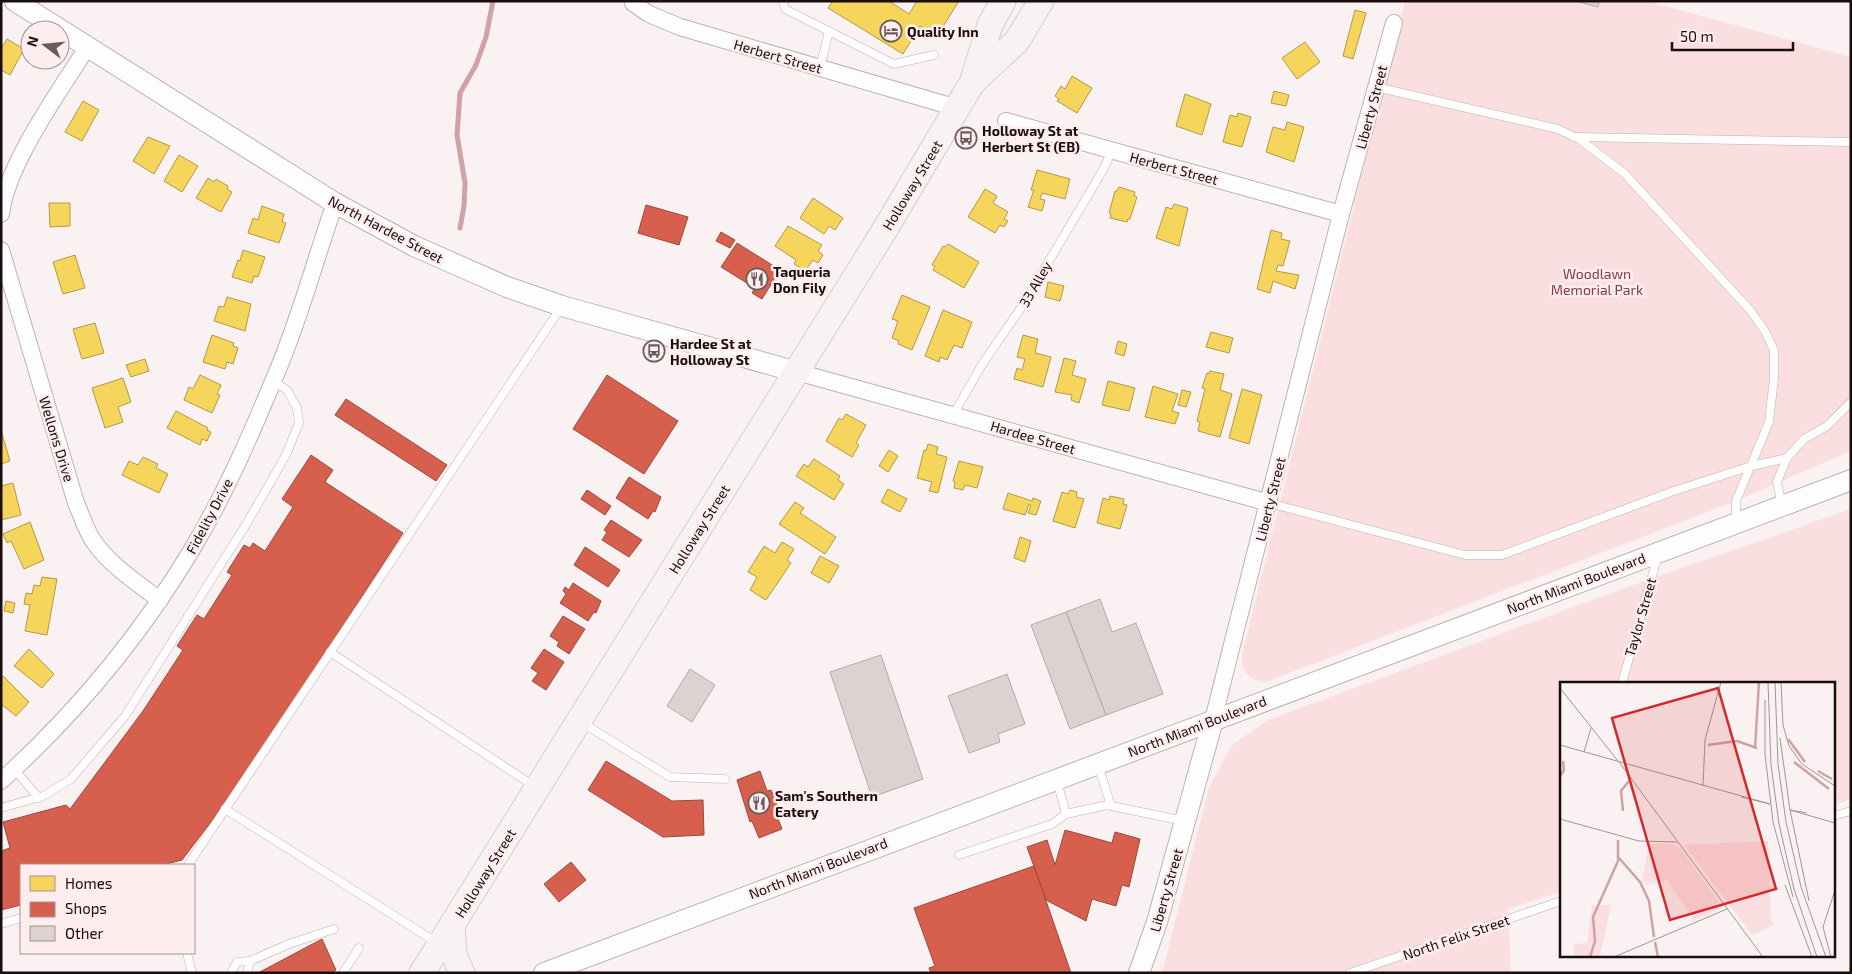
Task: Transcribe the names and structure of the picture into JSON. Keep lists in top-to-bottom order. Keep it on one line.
{"streets":{"main road":["Holloway Street"],"street":["Herbert Street","Liberty Street","North Hardee Street","Hardee Street","Wellons Drive","Fidelity Drive","North Miami Boulevard"],"lane":["33 Alley","Taylor Street","North Felix Street"]},"crossings":[["Herbert Street","Liberty Street"],["Herbert Street","Holloway Street"],["Herbert Street","33 Alley"],["Liberty Street","Hardee Street"],["Liberty Street","North Miami Boulevard"],["Holloway Street","North Hardee Street"],["Holloway Street","Hardee Street"],["North Hardee Street","Hardee Street"],["North Hardee Street","Fidelity Drive"],["33 Alley","Hardee Street"],["Wellons Drive","Fidelity Drive"],["North Miami Boulevard","Taylor Street"]],"parks":["Woodlawn Memorial Park"],"places":{"hotel":["Quality Inn"],"bus stop":["Holloway St at Herbert St (EB)","Hardee St at Holloway St"],"restaurant":["Taqueria Don Fily","Sam's Southern Eatery"]},"legend":["Homes","Shops","Other"],"scale_bar":"50 m","north":"left"}
